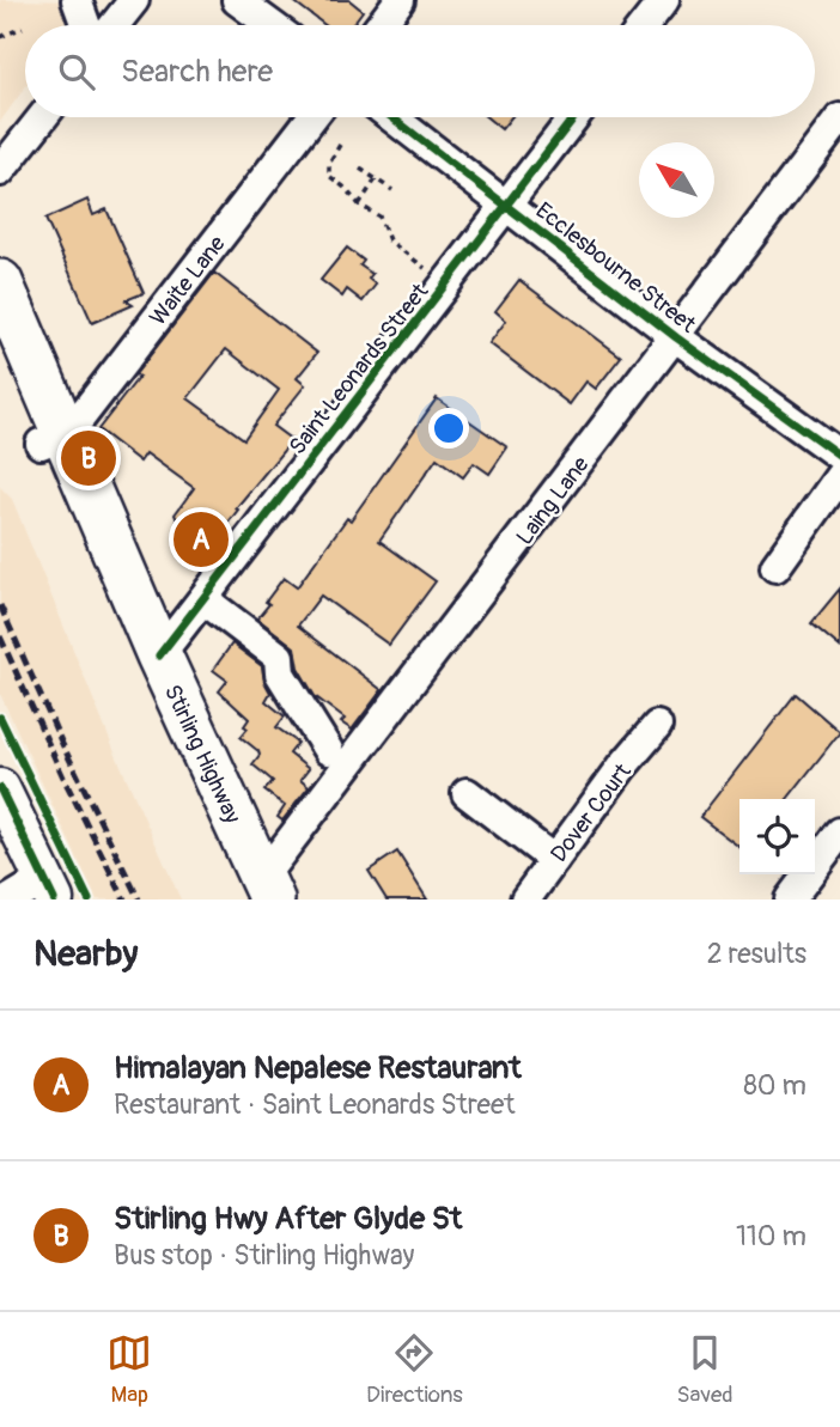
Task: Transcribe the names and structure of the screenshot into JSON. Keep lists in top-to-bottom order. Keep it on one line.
{"streets":{"highway":["Stirling Highway"],"street":["Ecclesbourne Street","Waite Lane","Saint Leonards Street","Laing Lane","Dover Court"]},"crossings":[["Ecclesbourne Street","Saint Leonards Street"],["Ecclesbourne Street","Laing Lane"],["Waite Lane","Stirling Highway"],["Saint Leonards Street","Stirling Highway"],["Laing Lane","Stirling Highway"]],"north":"top left","page":{"search":"Search here","pins":["B","A"],"heading":["Nearby","2 results"],"list":[{"mark":"A","name":"Himalayan Nepalese Restaurant","note":"Restaurant · Saint Leonards Street","value":"80 m"},{"mark":"B","name":"Stirling Hwy After Glyde St","note":"Bus stop · Stirling Highway","value":"110 m"}],"nav":["Map","Directions","Saved"]}}
